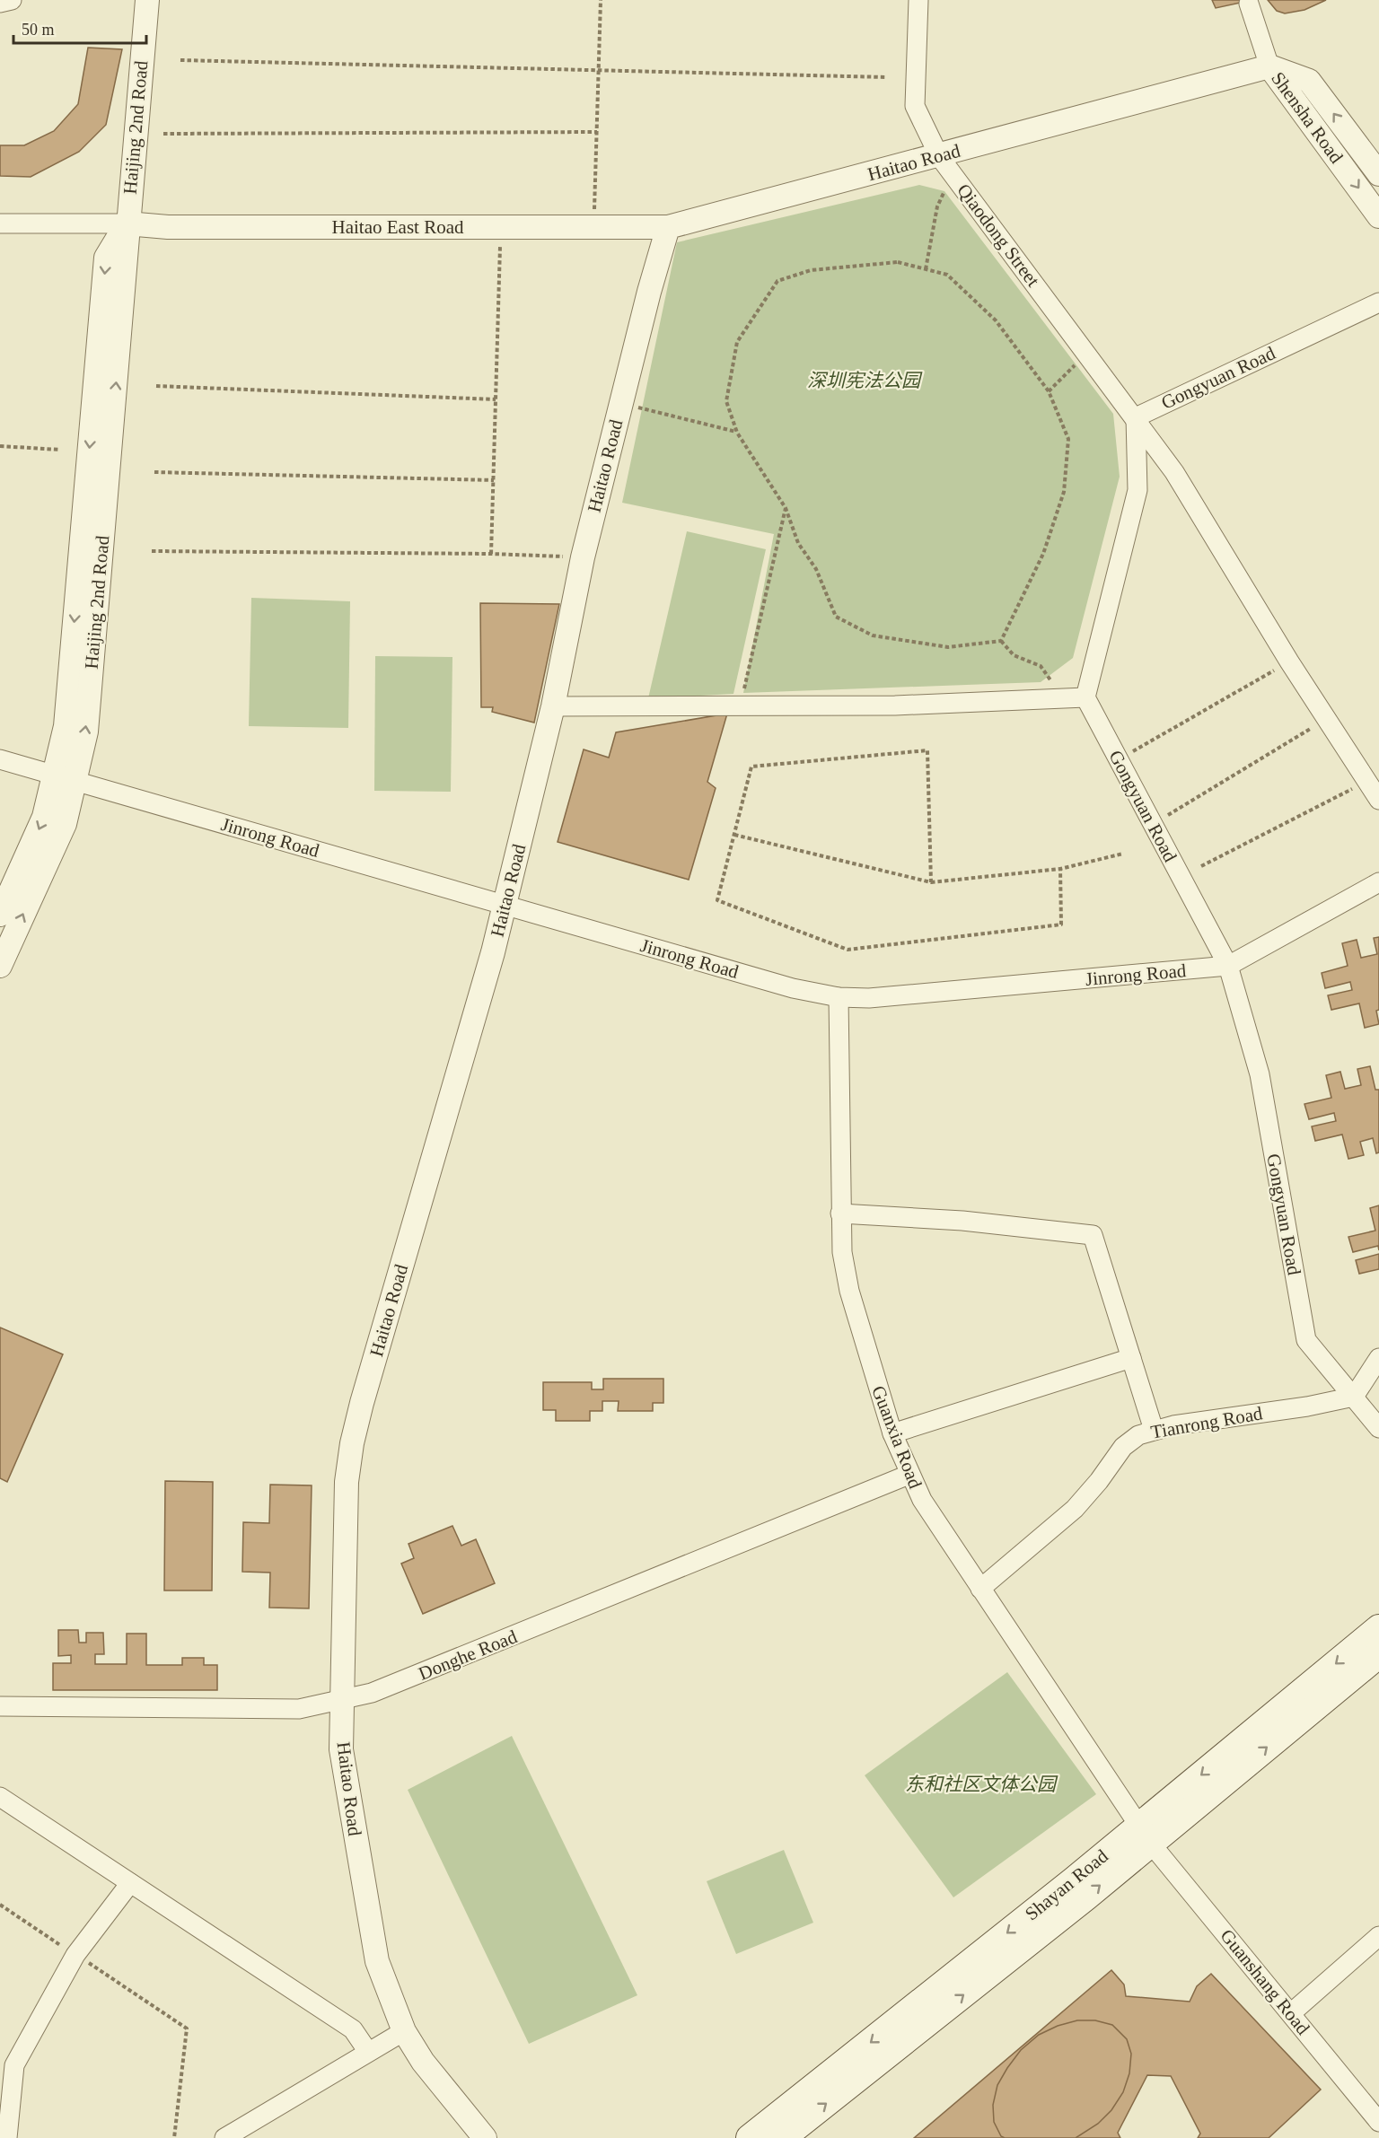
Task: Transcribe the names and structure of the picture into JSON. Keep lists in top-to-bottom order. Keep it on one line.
{"streets":{"main road":["Shayan Road"],"street":["Shensha Road","Haijing 2nd Road","Haitao Road","Haitao East Road","Qiaodong Street","Gongyuan Road","Jinrong Road","Tianrong Road","Guanxia Road","Donghe Road","Guanshang Road"]},"crossings":[["Shensha Road","Haitao Road"],["Haijing 2nd Road","Haitao East Road"],["Haijing 2nd Road","Jinrong Road"],["Haitao Road","Haitao East Road"],["Haitao Road","Qiaodong Street"],["Haitao Road","Jinrong Road"],["Haitao Road","Donghe Road"],["Qiaodong Street","Gongyuan Road"],["Gongyuan Road","Jinrong Road"],["Gongyuan Road","Tianrong Road"],["Jinrong Road","Guanxia Road"],["Tianrong Road","Guanxia Road"],["Guanxia Road","Donghe Road"],["Guanxia Road","Shayan Road"],["Guanxia Road","Guanshang Road"],["Shayan Road","Guanshang Road"]],"parks":["深圳宪法公园","东和社区文体公园"],"scale_bar":"50 m"}
